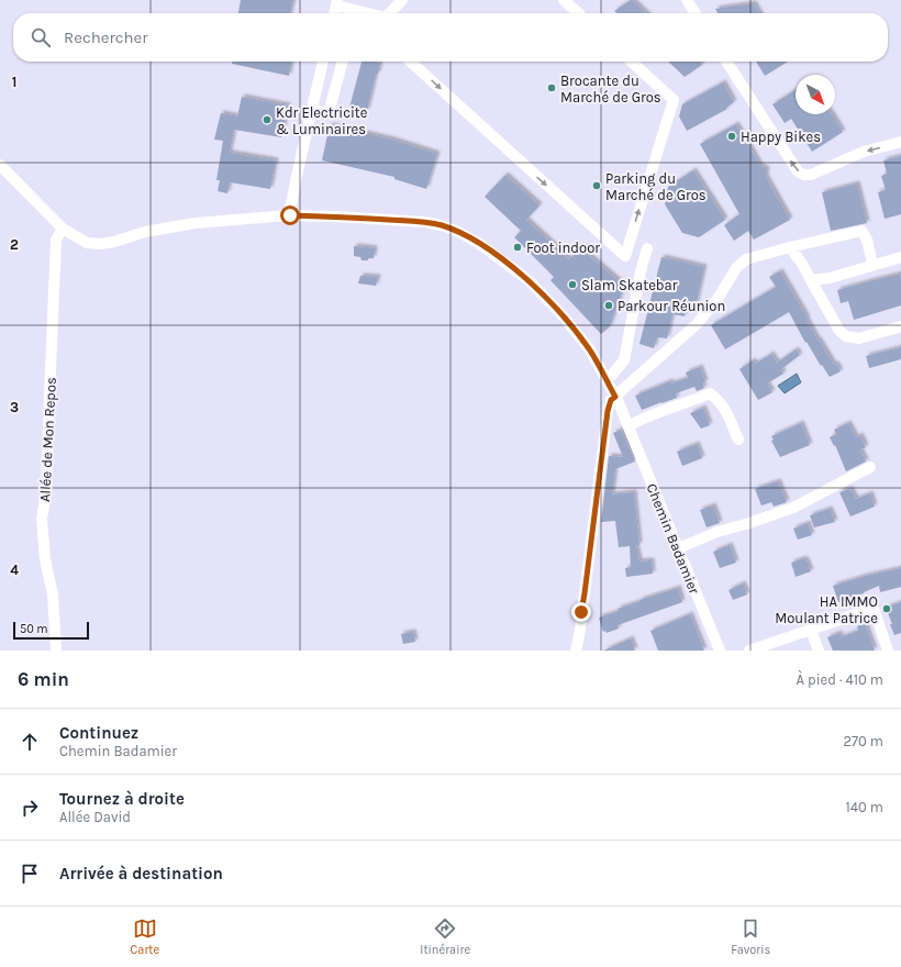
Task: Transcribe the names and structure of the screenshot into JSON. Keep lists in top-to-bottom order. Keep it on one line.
{"streets":{"street":["Allée de Mon Repos","Chemin Badamier"]},"crossings":[["Allée de Mon Repos","Chemin Badamier"]],"places":["Brocante du Marché de Gros","Kdr Electricite & Luminaires","Happy Bikes","Parking du Marché de Gros","Foot indoor","Slam Skatebar","Parkour Réunion","HA IMMO Moulant Patrice"],"scale_bar":"50 m","north":"bottom right","page":{"search":"Rechercher","scale":"50 m","heading":["6 min","À pied · 410 m"],"list":[["Continuez","Chemin Badamier","270 m"],["Tournez à droite","Allée David","140 m"],"Arrivée à destination"],"nav":["Carte","Itinéraire","Favoris"]},"grid":{"rows":["1","2","3","4"]}}
